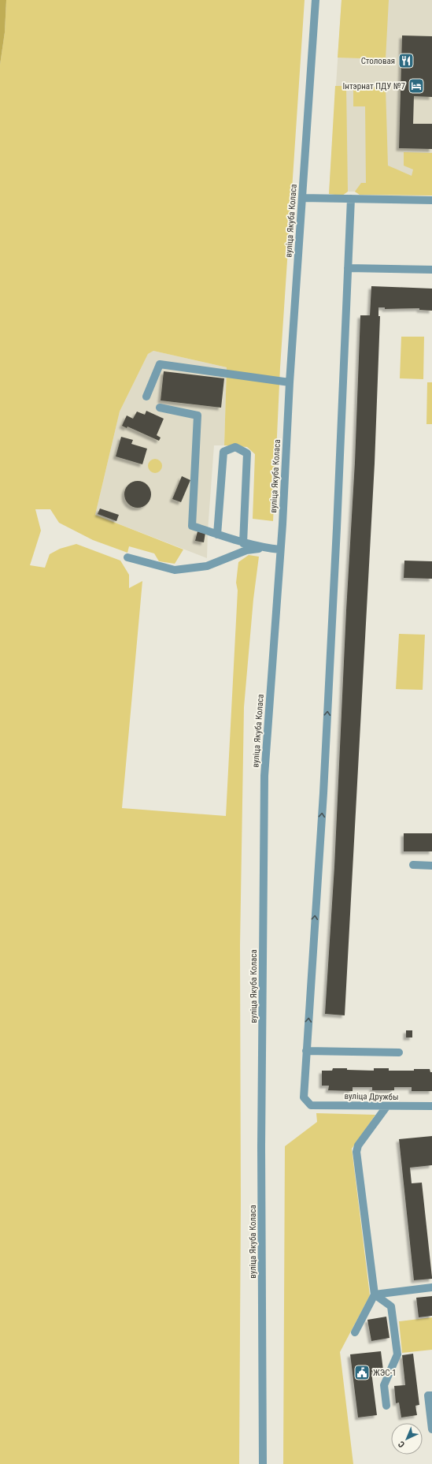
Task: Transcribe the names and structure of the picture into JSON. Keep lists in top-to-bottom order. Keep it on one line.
{"streets":{"street":["вуліца Якуба Коласа","вуліца Дружбы"]},"places":{"restaurant":["Столовая"],"hotel":["Інтэрнат ПДУ №7"],"public building":["ЖЭС-1"]},"north":"bottom left"}
